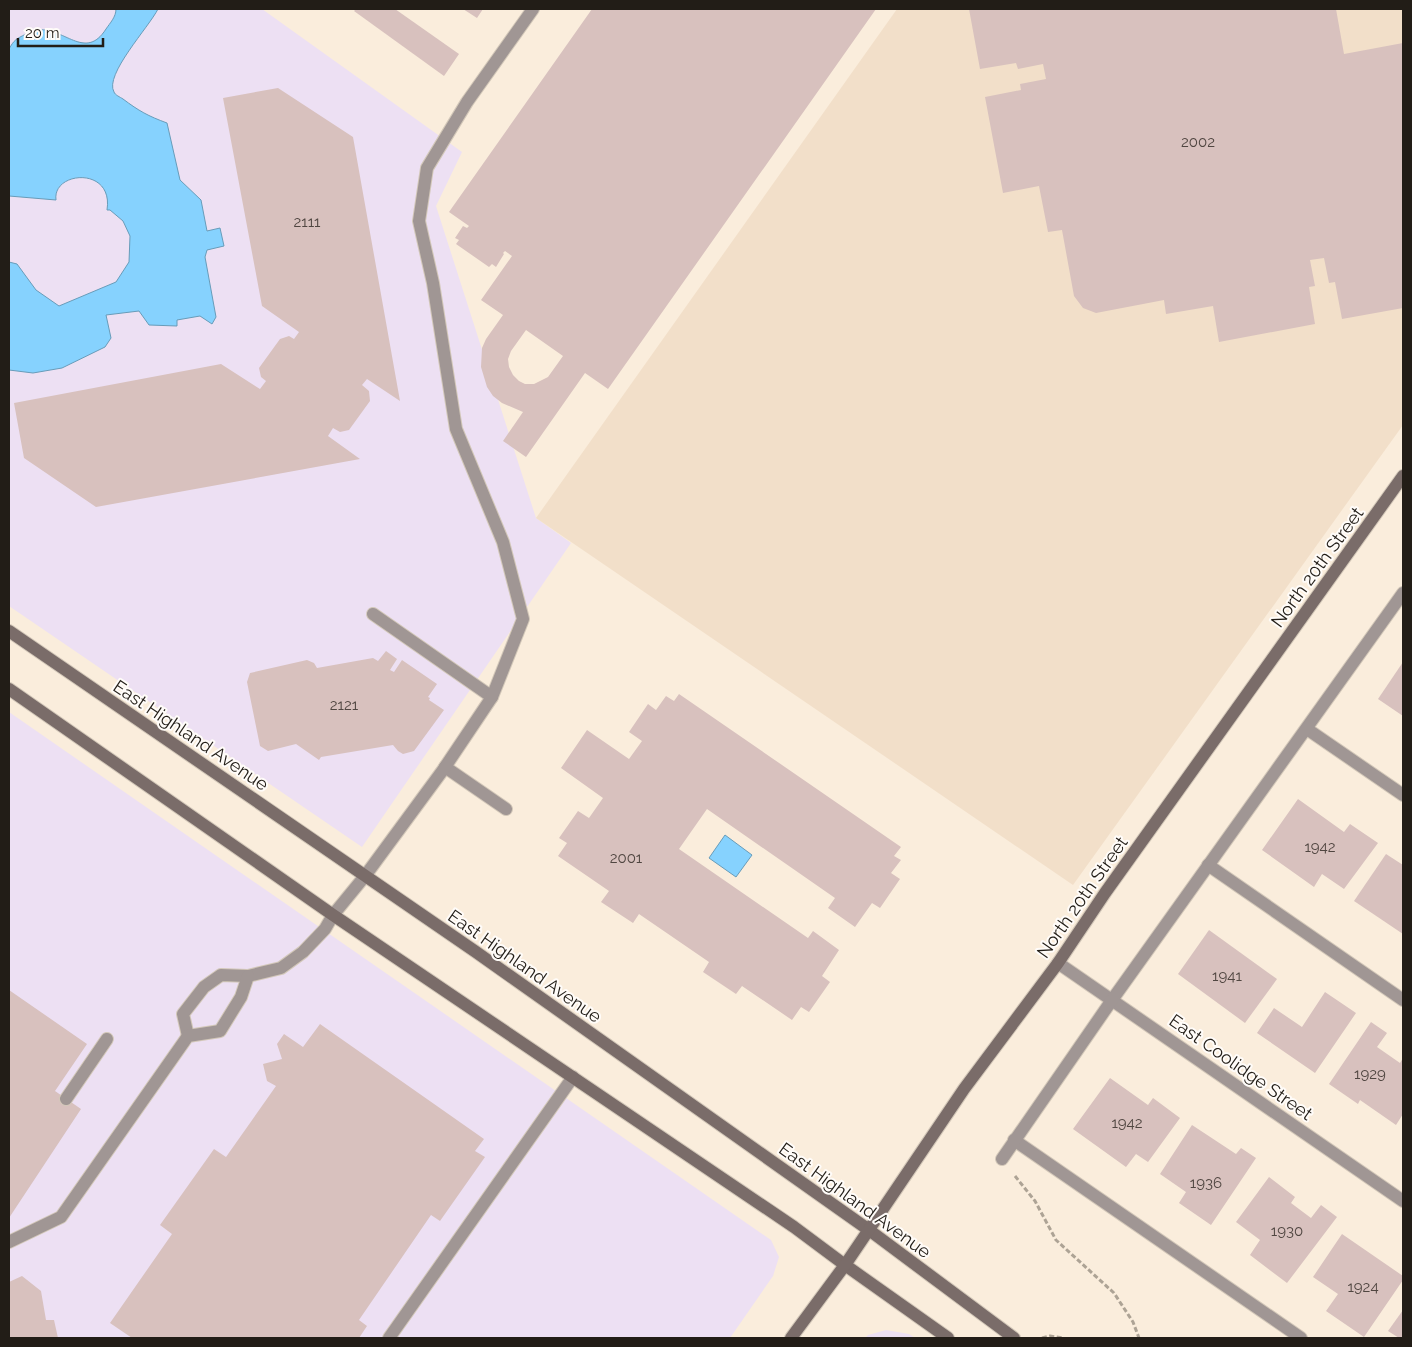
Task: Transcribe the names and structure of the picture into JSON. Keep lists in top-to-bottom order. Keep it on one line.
{"streets":{"main road":["North 20th Street","East Highland Avenue"],"street":["East Coolidge Street"]},"crossings":[["North 20th Street","East Highland Avenue"],["North 20th Street","East Coolidge Street"]],"house_numbers":["2002","2111","2121","1942","2001","1941","1929","1942","1936","1930","1924"],"scale_bar":"20 m"}
